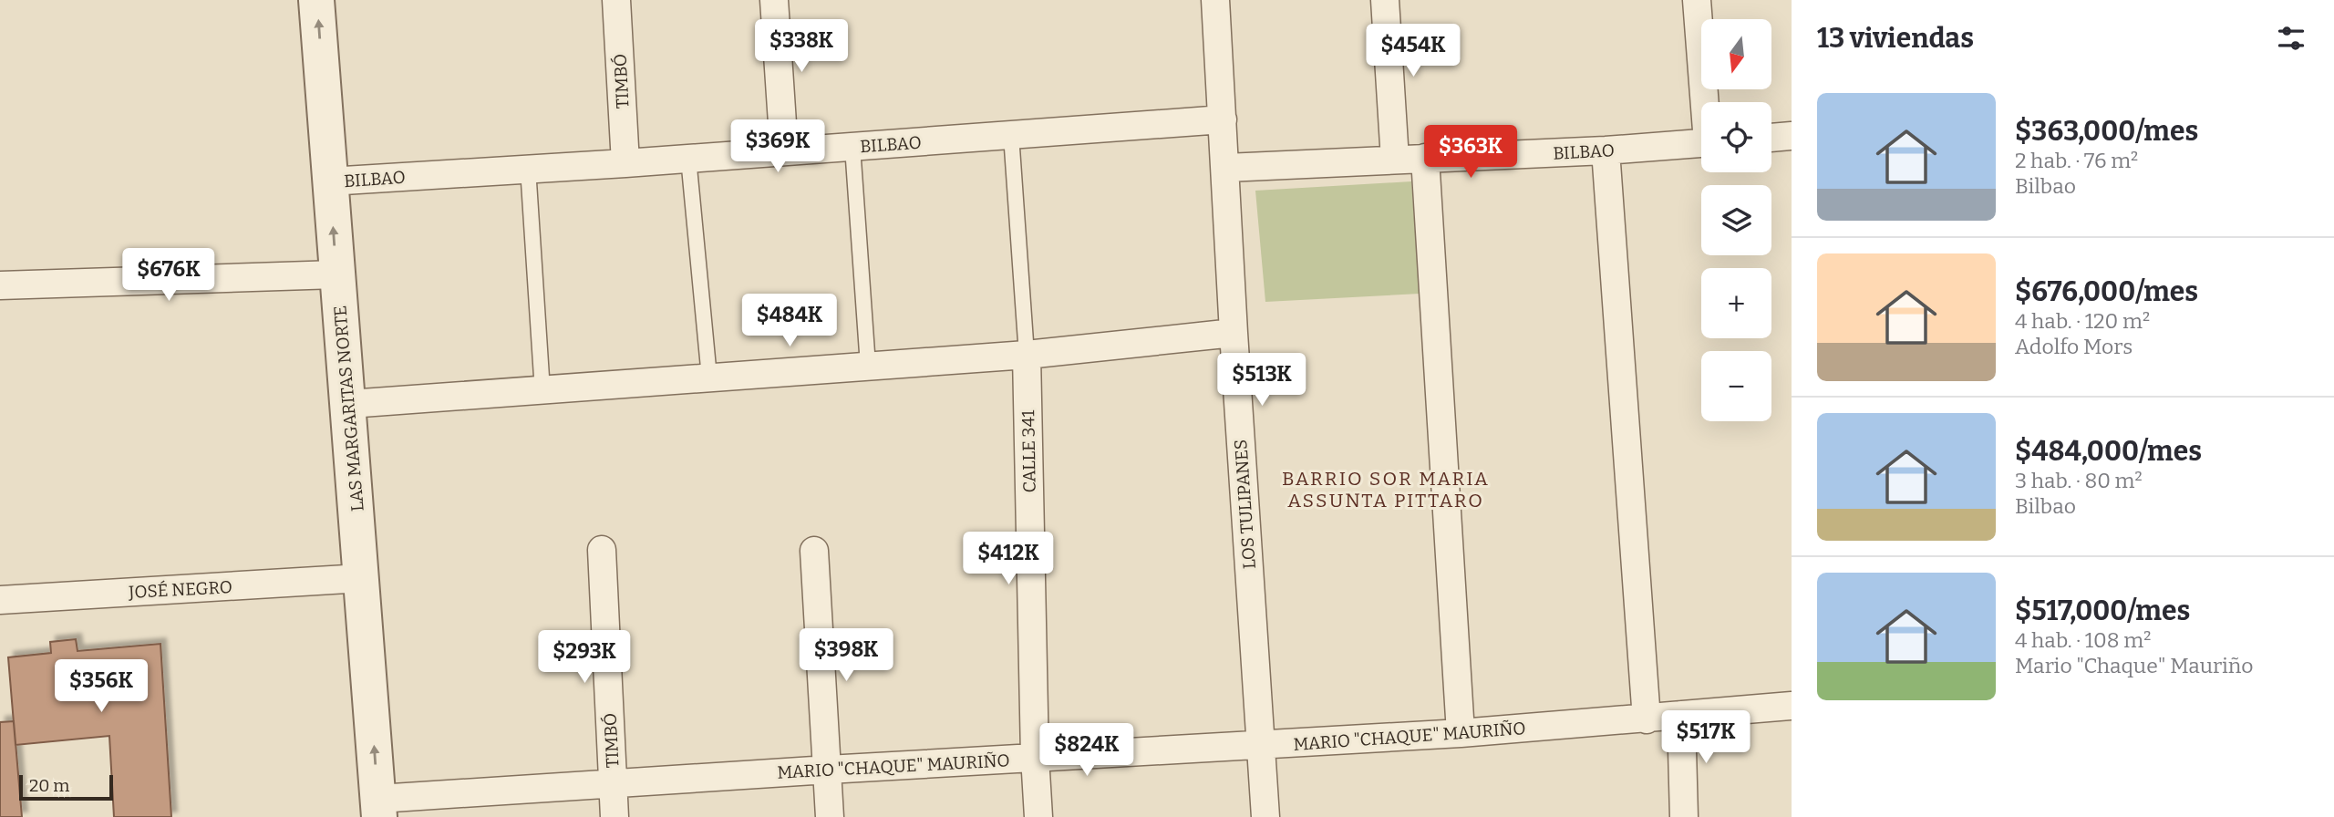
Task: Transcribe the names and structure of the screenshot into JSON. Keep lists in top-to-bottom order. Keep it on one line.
{"streets":{"street":["TIMBÓ","BILBAO","LAS MARGARITAS NORTE","CALLE 341","LOS TULIPANES","JOSÉ NEGRO","MARIO \"CHAQUE\" MAURIÑO"]},"crossings":[["TIMBÓ","BILBAO"],["TIMBÓ","MARIO \"CHAQUE\" MAURIÑO"],["BILBAO","LAS MARGARITAS NORTE"],["BILBAO","LOS TULIPANES"],["LAS MARGARITAS NORTE","JOSÉ NEGRO"],["LAS MARGARITAS NORTE","MARIO \"CHAQUE\" MAURIÑO"],["CALLE 341","MARIO \"CHAQUE\" MAURIÑO"],["LOS TULIPANES","MARIO \"CHAQUE\" MAURIÑO"]],"one_way":["LAS MARGARITAS NORTE"],"districts":["BARRIO SOR MARIA ASSUNTA PITTARO"],"scale_bar":"20 m","north":"bottom","page":{"heading":"13 viviendas","map_buttons":["+","−"],"price":["$338K","$454K","$369K","$363K","$676K","$484K","$513K","$412K","$398K","$293K","$356K","$517K","$824K"],"list":[{"name":"$363,000/mes","note":"2 hab. · 76 m² · Bilbao"},{"name":"$676,000/mes","note":"4 hab. · 120 m² · Adolfo Mors"},{"name":"$484,000/mes","note":"3 hab. · 80 m² · Bilbao"},{"name":"$517,000/mes","note":"4 hab. · 108 m² · Mario \"Chaque\" Mauriño"}],"scale":"20 m"}}
